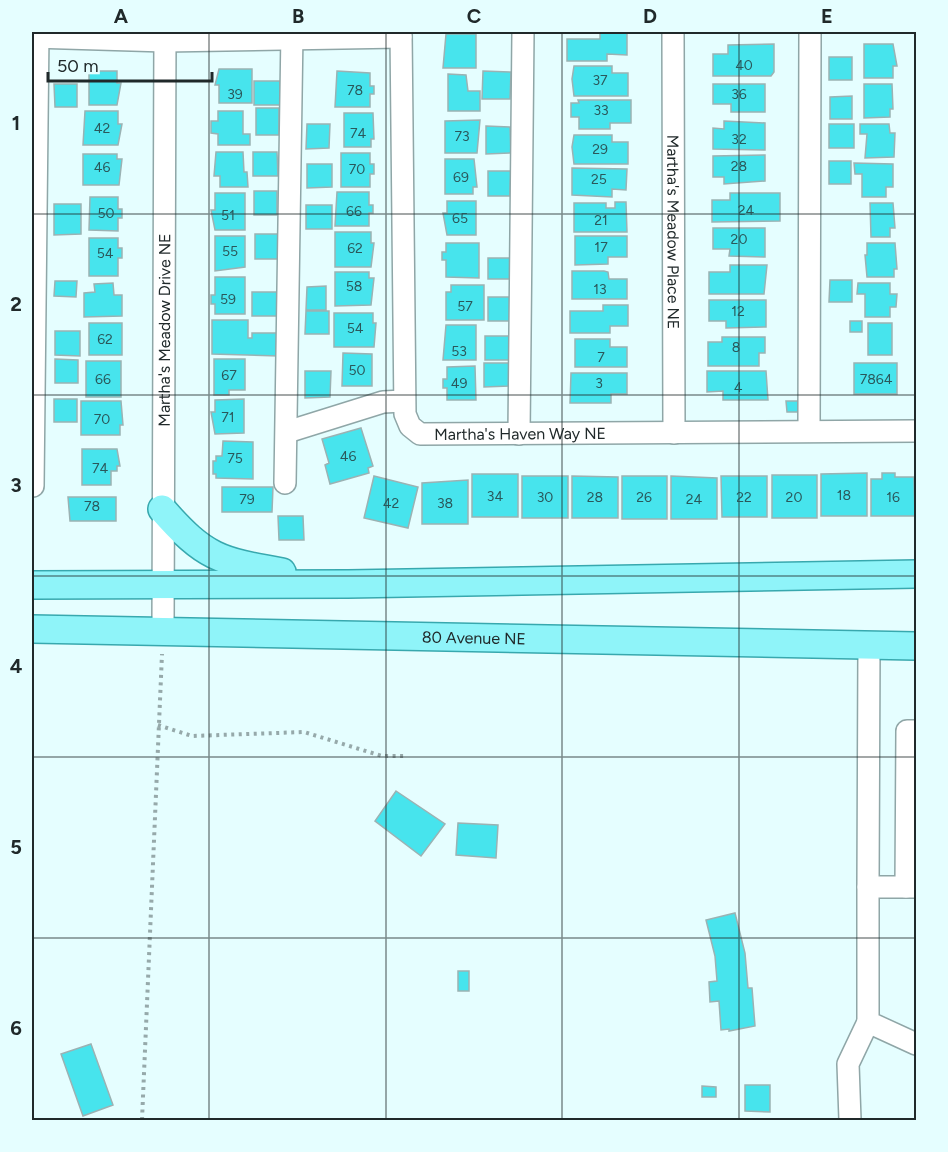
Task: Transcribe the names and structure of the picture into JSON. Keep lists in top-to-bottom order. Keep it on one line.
{"streets":{"main road":["80 Avenue NE"],"street":["Martha's Meadow Place NE","Martha's Meadow Drive NE","Martha's Haven Way NE"]},"crossings":[["Martha's Meadow Place NE","Martha's Haven Way NE"],["Martha's Meadow Drive NE","80 Avenue NE"]],"house_numbers":["40","37","78","39","36","33","42","74","73","32","29","28","46","70","69","25","24","66","50","51","65","21","20","17","62","55","54","58","13","59","57","12","54","62","8","53","7","50","67","66","7864","49","3","4","71","70","46","75","74","18","34","30","28","26","22","20","16","79","24","42","38","78"],"scale_bar":"50 m","grid":{"columns":["A","B","C","D","E"],"rows":["1","2","3","4","5","6"]}}
